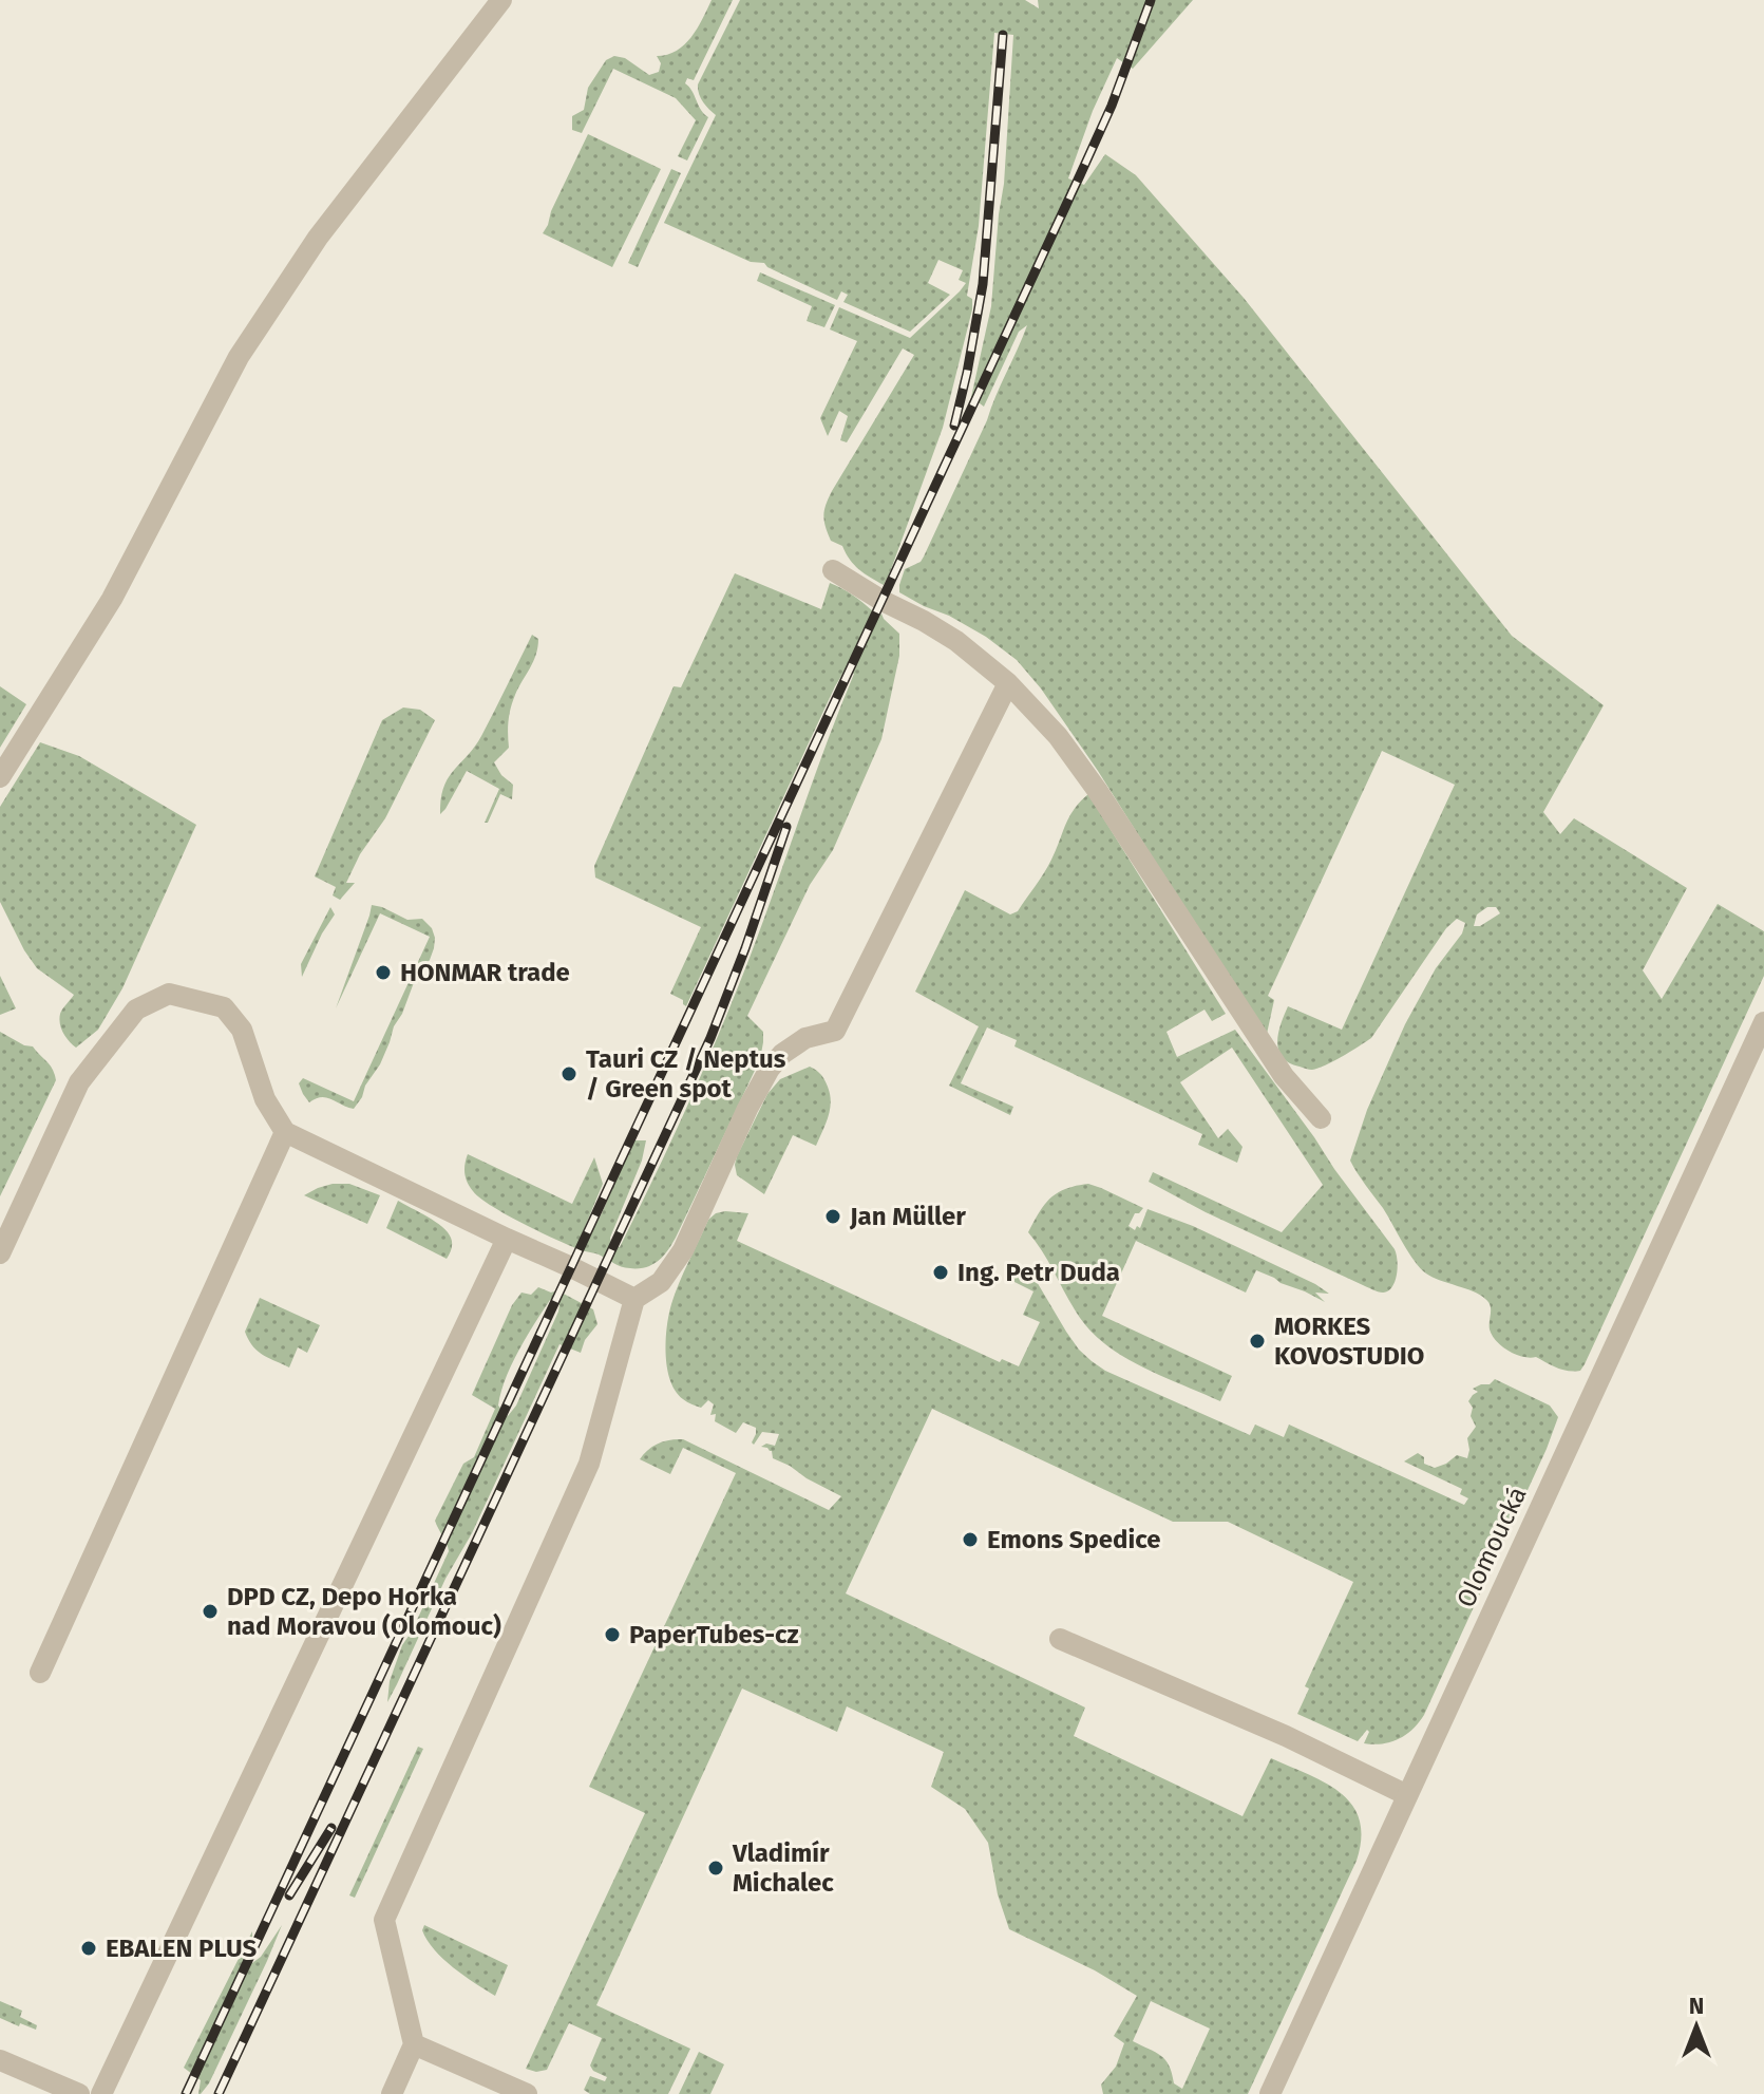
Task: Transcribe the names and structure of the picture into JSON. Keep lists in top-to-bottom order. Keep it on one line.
{"streets":{"street":["Olomoucká"]},"places":["HONMAR trade","Tauri CZ / Neptus / Green spot","Jan Müller","Ing. Petr Duda","MORKES KOVOSTUDIO","Emons Spedice","DPD CZ, Depo Horka nad Moravou (Olomouc)","PaperTubes-cz","Vladimír Michalec","EBALEN PLUS"],"north":"top"}
